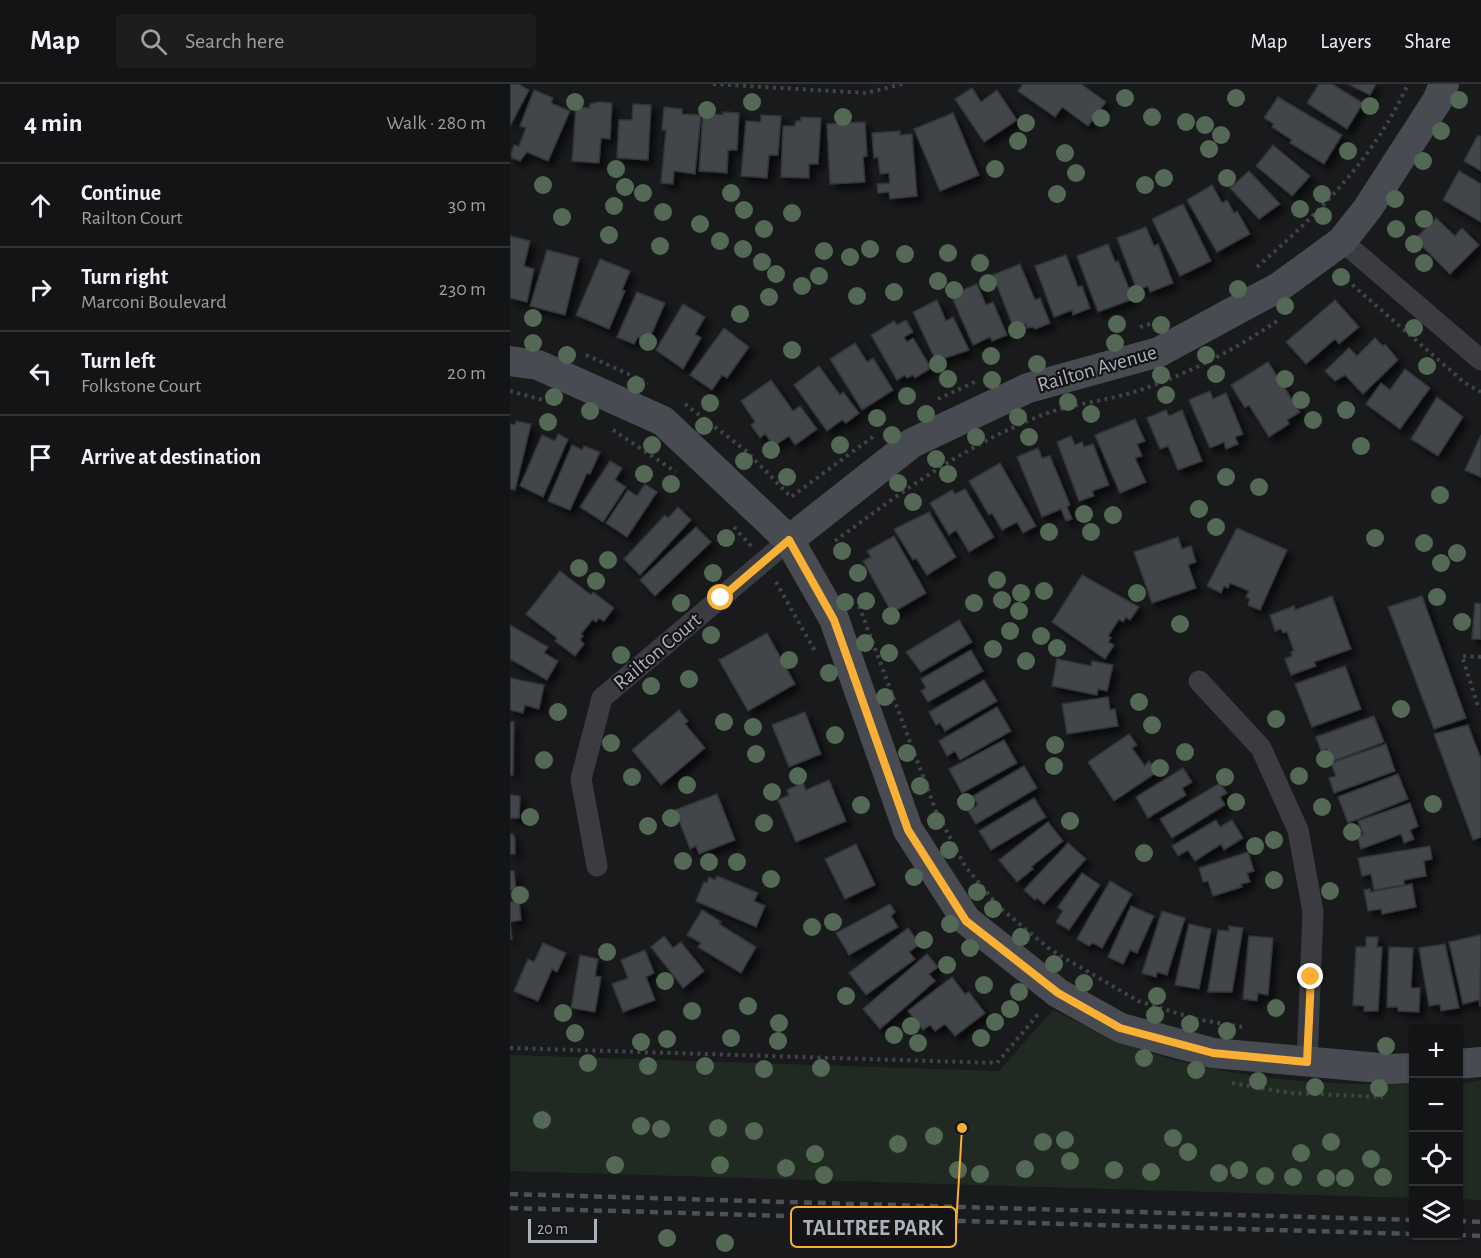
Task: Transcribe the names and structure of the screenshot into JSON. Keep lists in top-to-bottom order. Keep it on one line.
{"streets":{"street":["Railton Avenue","Railton Court"]},"crossings":[["Railton Avenue","Railton Court"]],"places":["TALLTREE PARK"],"scale_bar":"20 m","page":{"header":"Map","search":"Search here","nav":["Map","Layers","Share"],"heading":["4 min","Walk · 280 m"],"list":[["Continue","Railton Court","30 m"],["Turn right","Marconi Boulevard","230 m"],["Turn left","Folkstone Court","20 m"],"Arrive at destination"],"map_buttons":["+","−"],"scale":"20 m"}}
